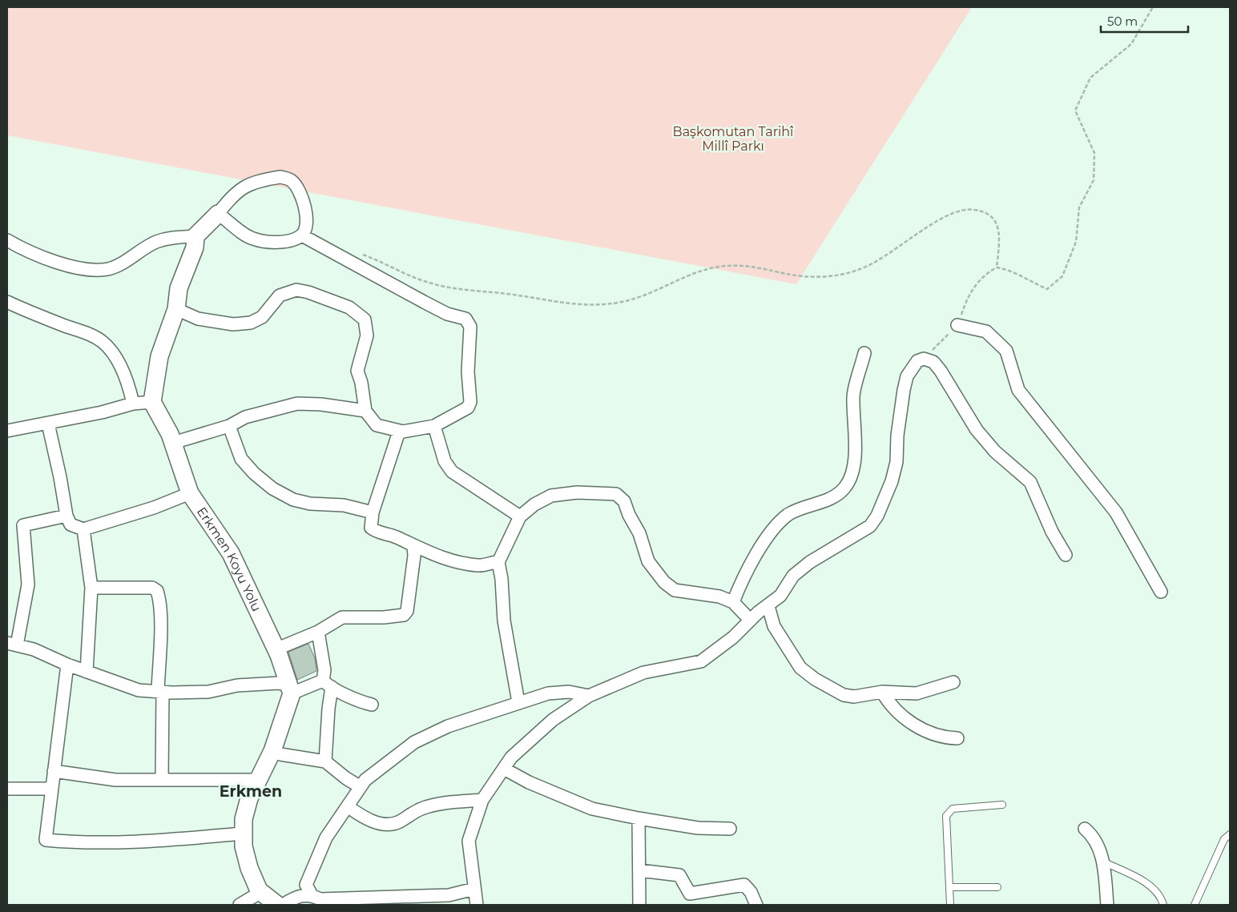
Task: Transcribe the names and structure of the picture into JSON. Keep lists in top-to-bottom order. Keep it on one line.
{"streets":{"street":["Erkmen Koyu Yolu"]},"districts":["Erkmen"],"parks":["Başkomutan Tarihî Millî Parkı"],"scale_bar":"50 m"}
